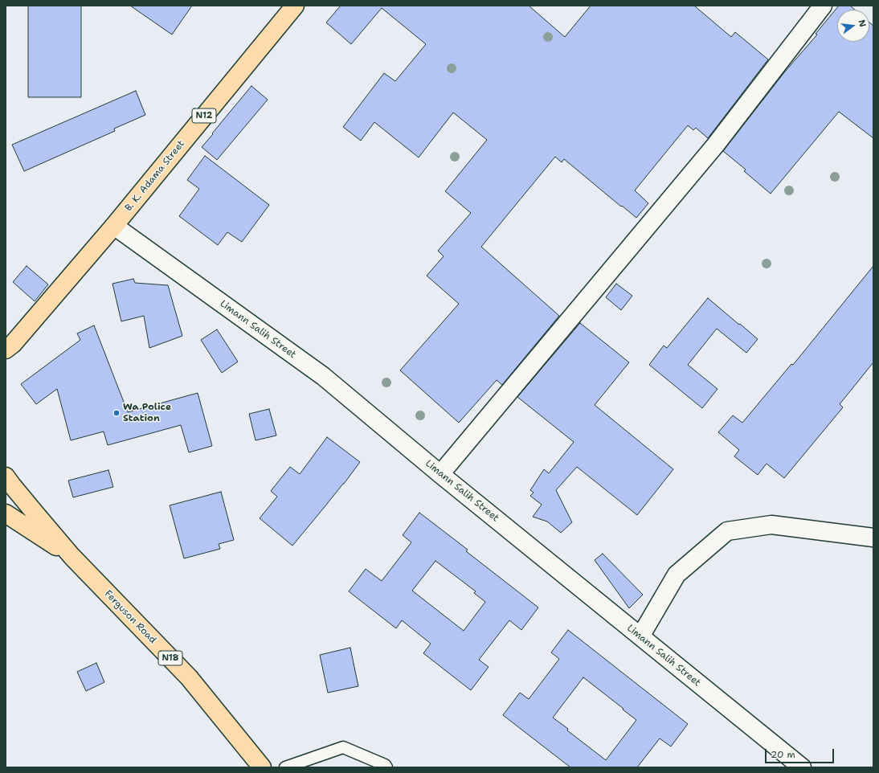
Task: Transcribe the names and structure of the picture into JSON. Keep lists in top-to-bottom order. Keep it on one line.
{"streets":{"highway":["N12","B. K. Adama Street","Ferguson Road","N18"],"street":["Limann Salih Street"]},"crossings":[["B. K. Adama Street","Limann Salih Street"]],"places":["Wa Police Station"],"scale_bar":"20 m","north":"right"}
